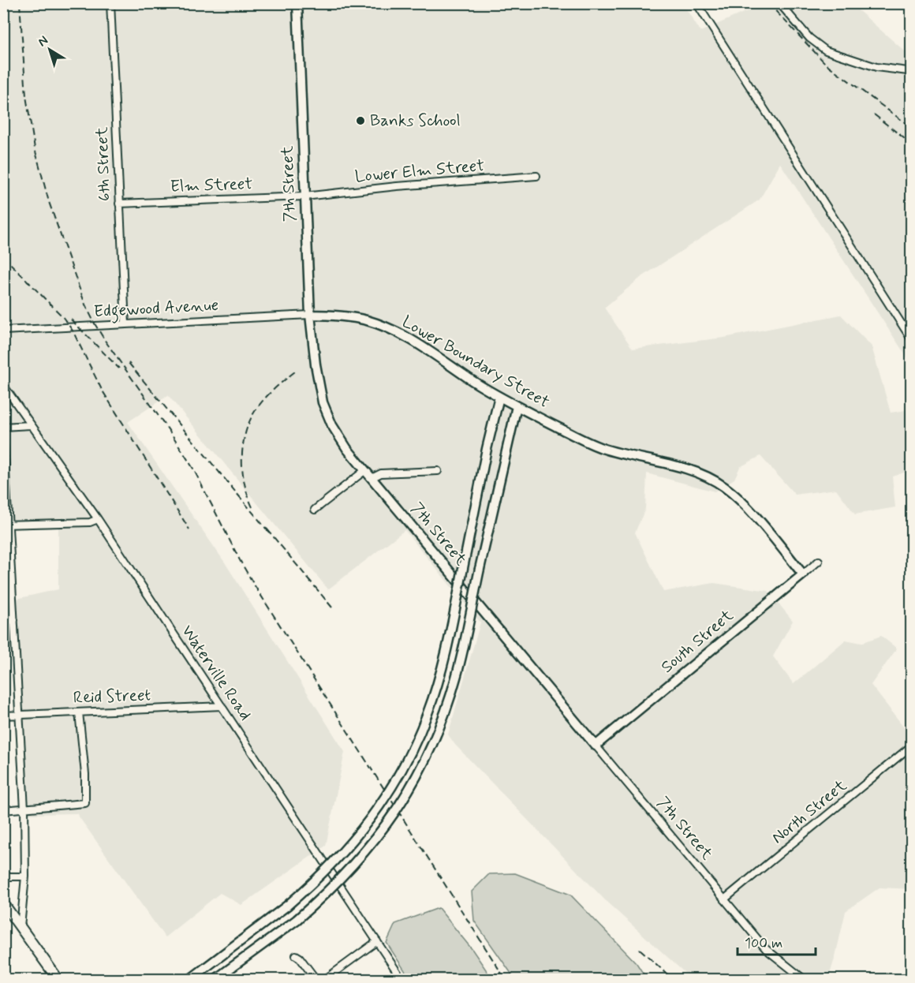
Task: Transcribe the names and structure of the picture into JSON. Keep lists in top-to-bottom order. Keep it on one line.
{"streets":{"street":["6th Street","Lower Elm Street","7th Street","Elm Street","Edgewood Avenue","Lower Boundary Street","South Street","Waterville Road","Reid Street","North Street"]},"crossings":[["6th Street","Elm Street"],["6th Street","Edgewood Avenue"],["Lower Elm Street","7th Street"],["Lower Elm Street","Elm Street"],["7th Street","Elm Street"],["7th Street","Edgewood Avenue"],["7th Street","Lower Boundary Street"],["7th Street","South Street"],["7th Street","North Street"],["Edgewood Avenue","Lower Boundary Street"],["Lower Boundary Street","South Street"],["Waterville Road","Reid Street"]],"places":["Banks School"],"scale_bar":"100 m","north":"top left"}
